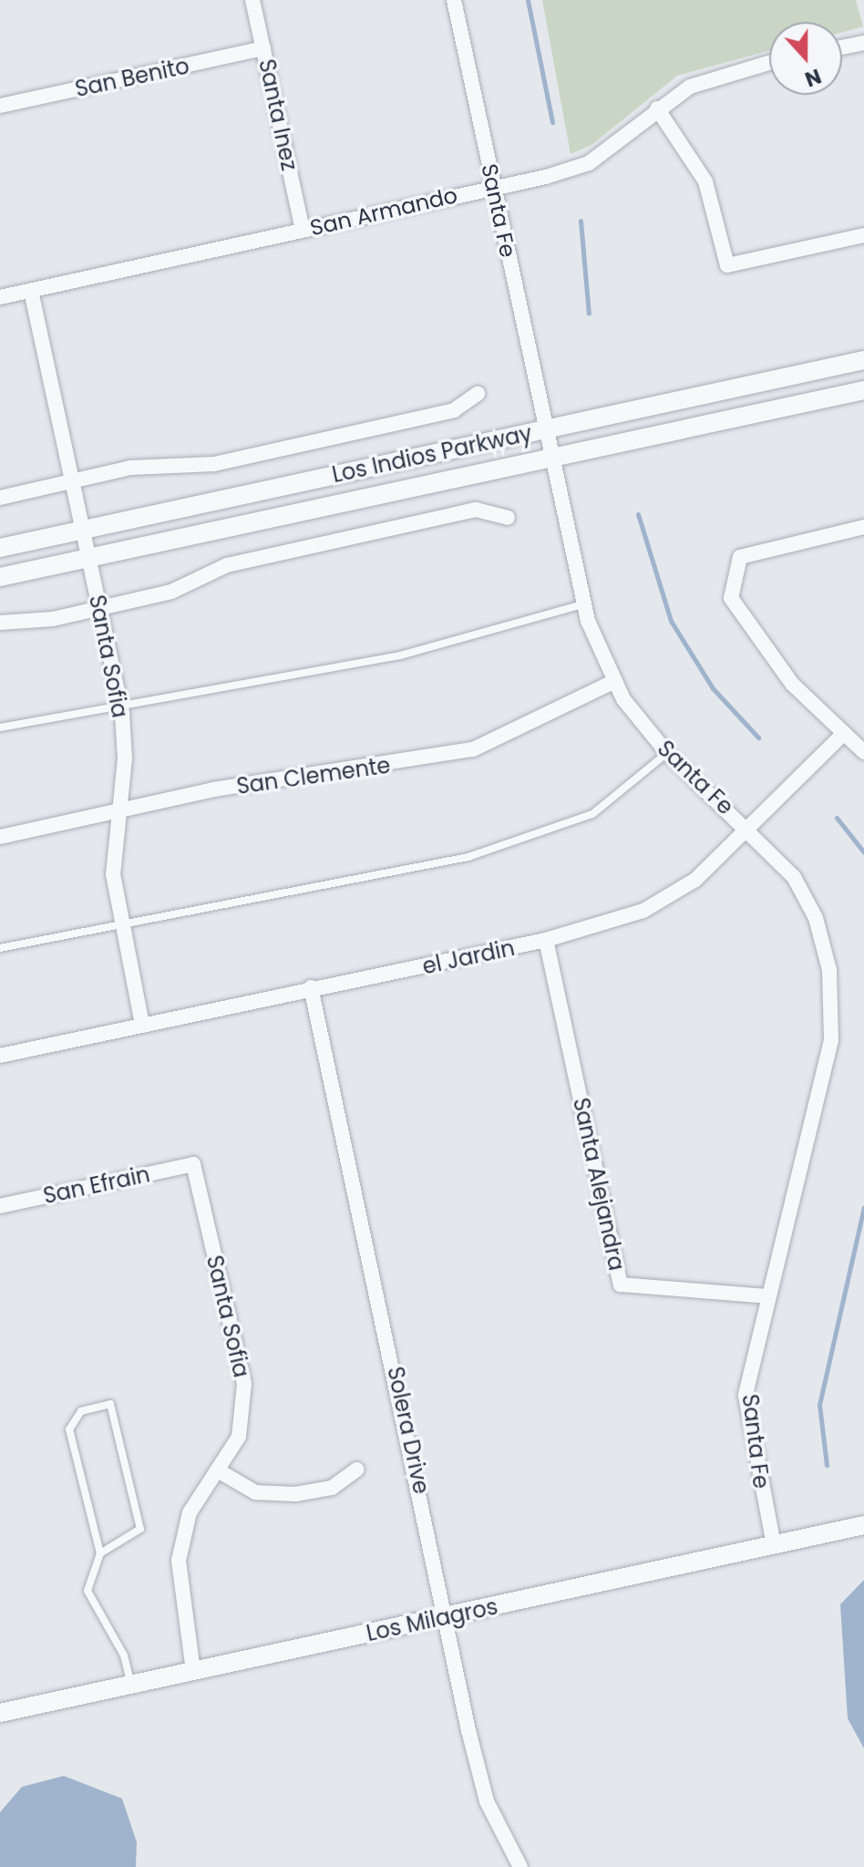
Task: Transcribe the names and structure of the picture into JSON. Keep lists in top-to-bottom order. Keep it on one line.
{"streets":{"street":["San Benito","Santa Inez","Santa Fe","San Armando","Los Indios Parkway","Santa Sofia","San Clemente","el Jardin","Santa Alejandra","San Efrain","Solera Drive","Los Milagros"]},"crossings":[["San Benito","Santa Inez"],["Santa Inez","San Armando"],["Santa Fe","San Armando"],["Santa Fe","Los Indios Parkway"],["Santa Fe","San Clemente"],["Santa Fe","el Jardin"],["Santa Fe","Santa Alejandra"],["Santa Fe","Los Milagros"],["San Armando","Santa Sofia"],["Los Indios Parkway","Santa Sofia"],["Santa Sofia","San Clemente"],["Santa Sofia","el Jardin"],["Santa Sofia","San Efrain"],["Santa Sofia","Los Milagros"],["el Jardin","Santa Alejandra"],["el Jardin","Solera Drive"],["Solera Drive","Los Milagros"]],"north":"bottom"}
